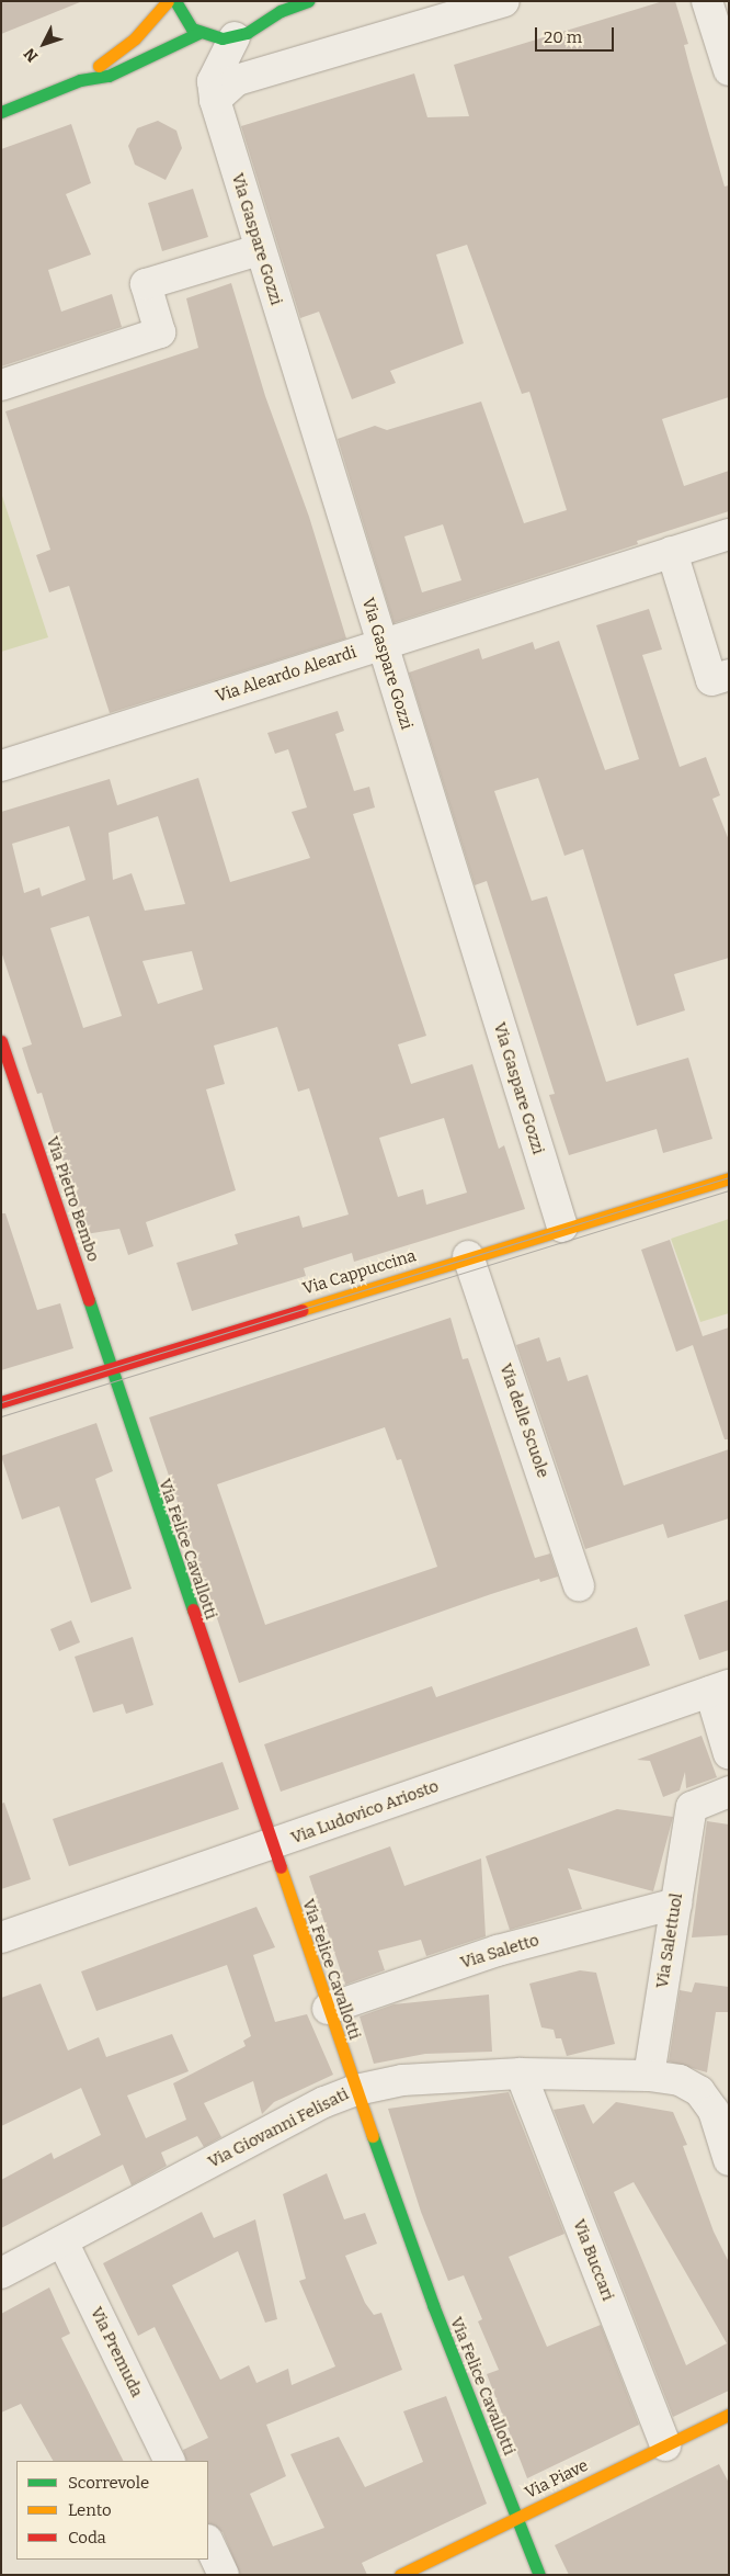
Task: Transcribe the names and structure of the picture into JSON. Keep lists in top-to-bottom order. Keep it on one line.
{"streets":{"street":["Via Gaspare Gozzi","Via Aleardo Aleardi","Via Pietro Bembo","Via Cappuccina","Via delle Scuole","Via Felice Cavallotti","Via Ludovico Ariosto","Via Salettuol","Via Saletto","Via Giovanni Felisati","Via Buccari","Via Premuda","Via Piave"]},"crossings":[["Via Gaspare Gozzi","Via Aleardo Aleardi"],["Via Gaspare Gozzi","Via Cappuccina"],["Via Pietro Bembo","Via Cappuccina"],["Via Pietro Bembo","Via Felice Cavallotti"],["Via Cappuccina","Via delle Scuole"],["Via Cappuccina","Via Felice Cavallotti"],["Via Felice Cavallotti","Via Ludovico Ariosto"],["Via Felice Cavallotti","Via Saletto"],["Via Felice Cavallotti","Via Giovanni Felisati"],["Via Felice Cavallotti","Via Piave"],["Via Salettuol","Via Saletto"],["Via Salettuol","Via Giovanni Felisati"],["Via Giovanni Felisati","Via Buccari"],["Via Giovanni Felisati","Via Premuda"],["Via Buccari","Via Piave"]],"legend":["Scorrevole","Lento","Coda"],"scale_bar":"20 m","north":"bottom left"}
